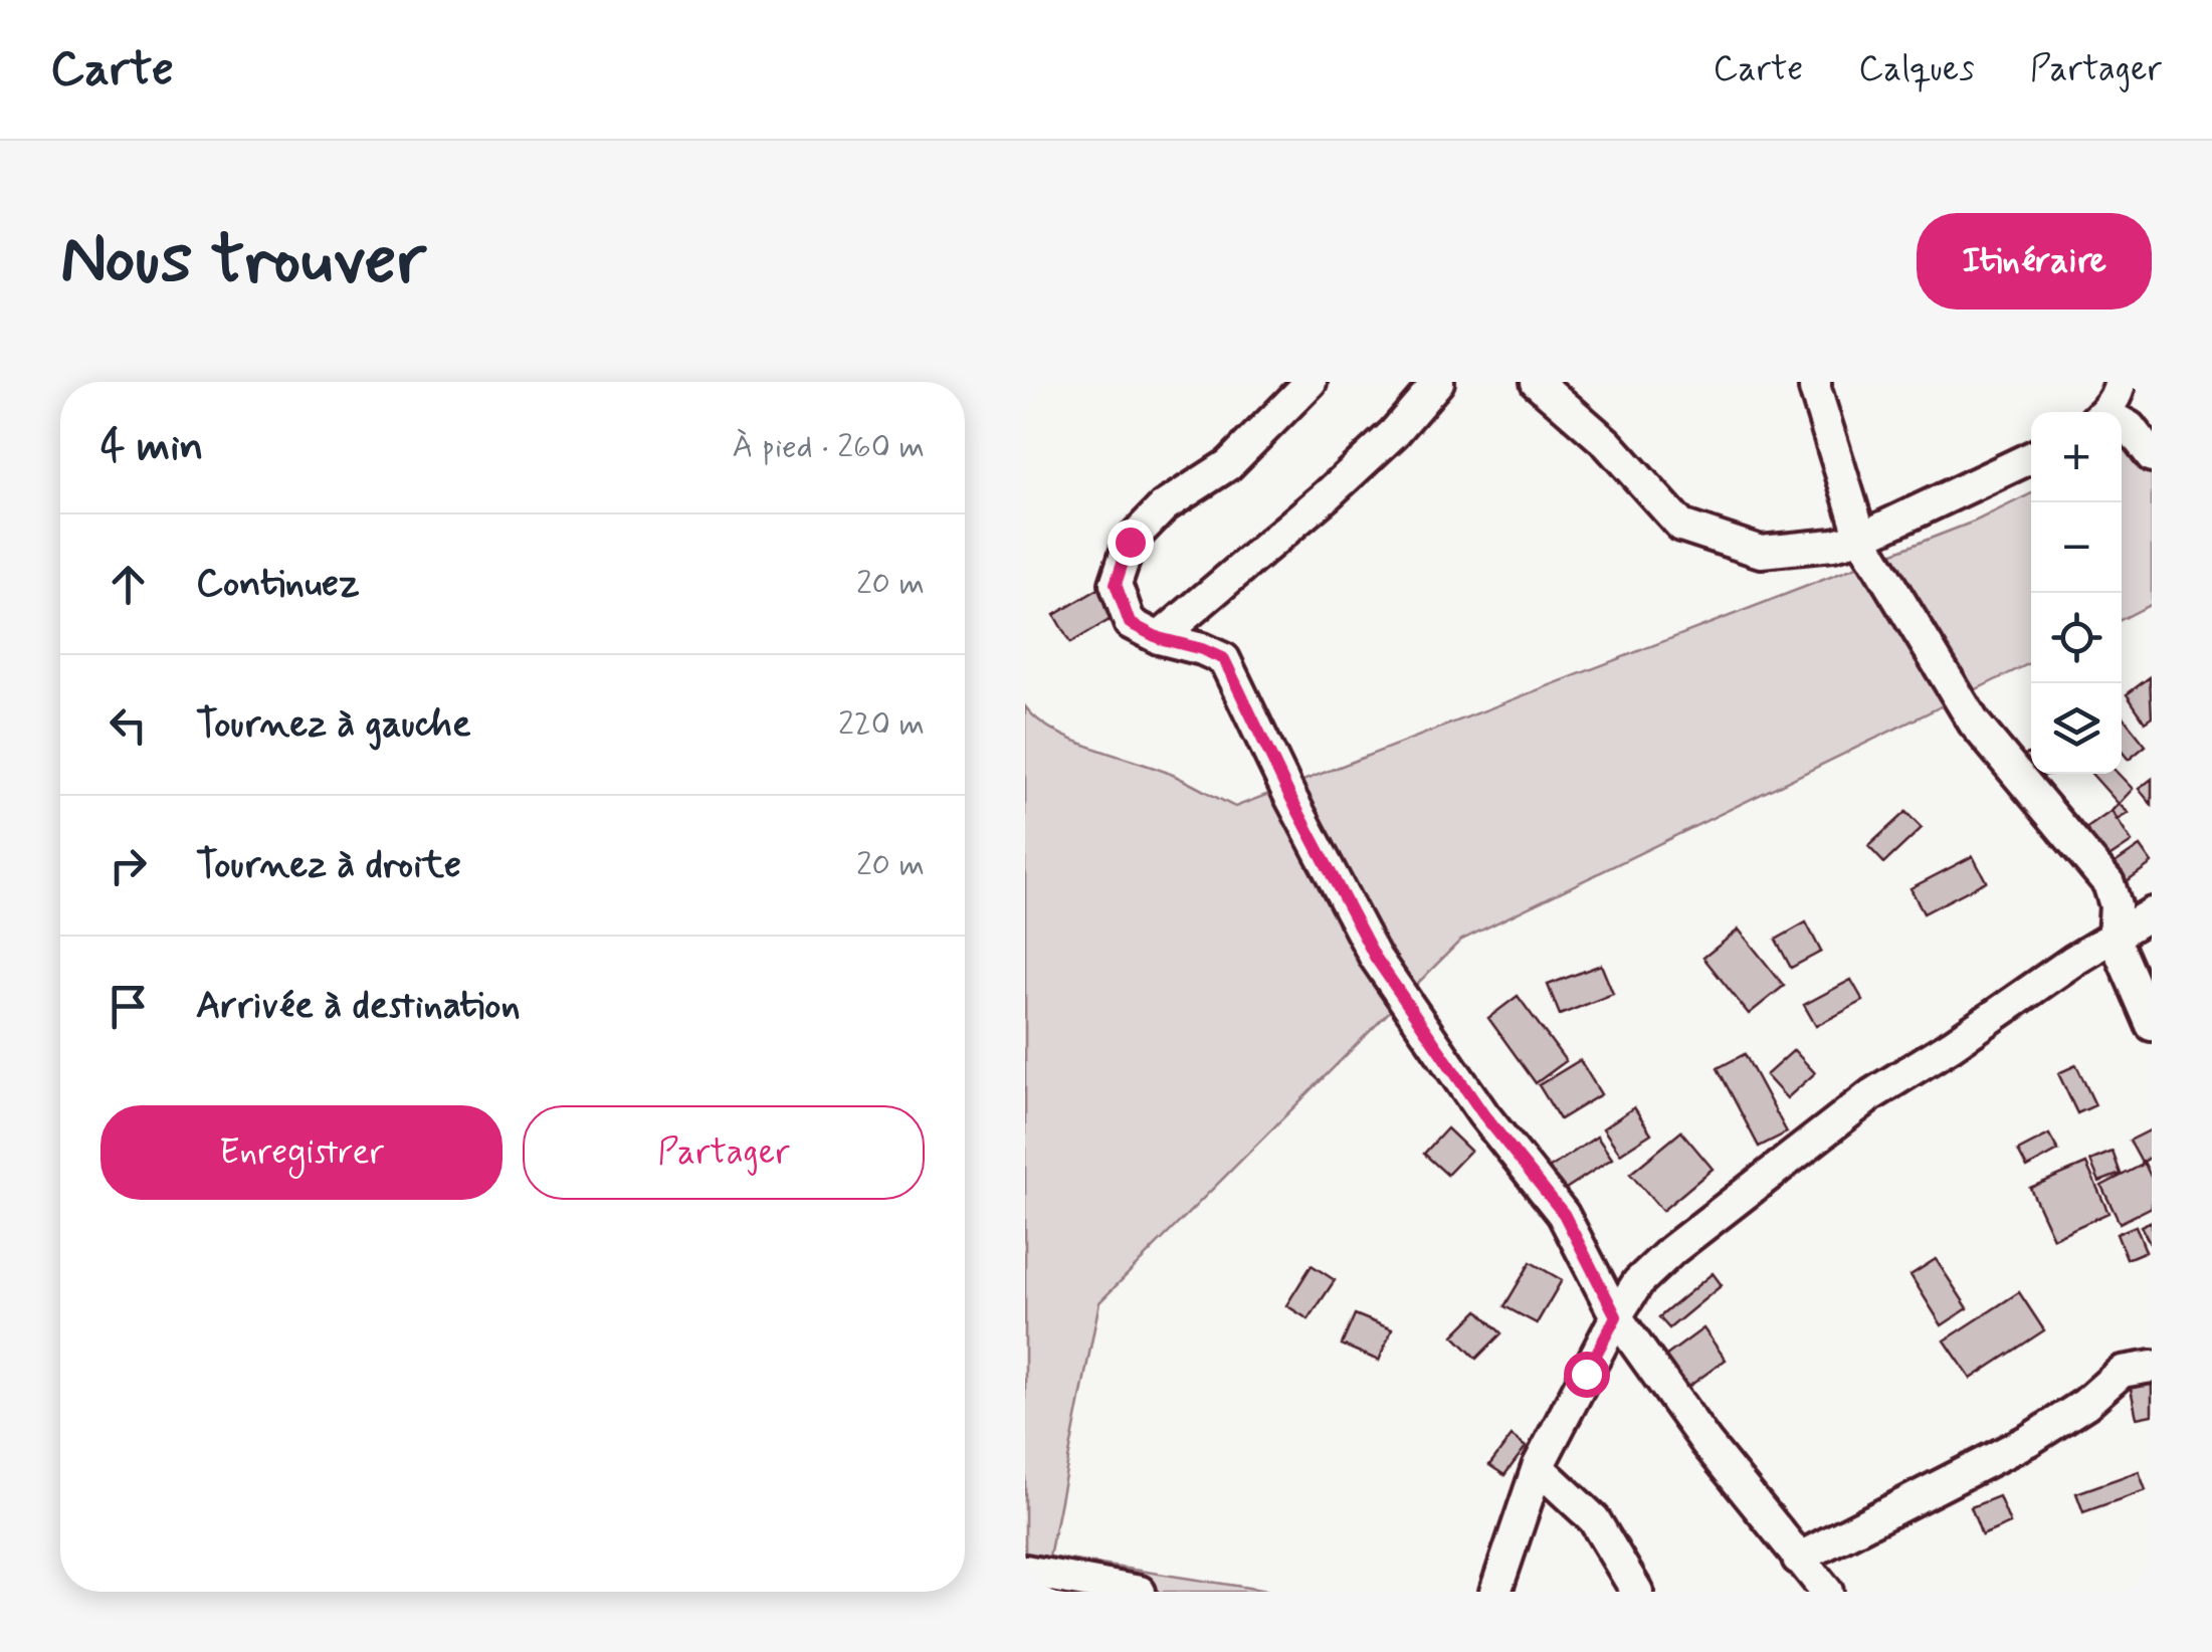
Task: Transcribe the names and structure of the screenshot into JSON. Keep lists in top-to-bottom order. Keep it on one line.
{"page":{"header":"Carte","nav":["Carte","Calques","Partager"],"buttons":["Itinéraire",["Enregistrer","Partager"]],"title":"Nous trouver","heading":["4 min","À pied · 260 m"],"map_buttons":["+","−"],"list":[["Continuez","20 m"],["Tournez à gauche","220 m"],["Tournez à droite","20 m"],"Arrivée à destination"]}}
